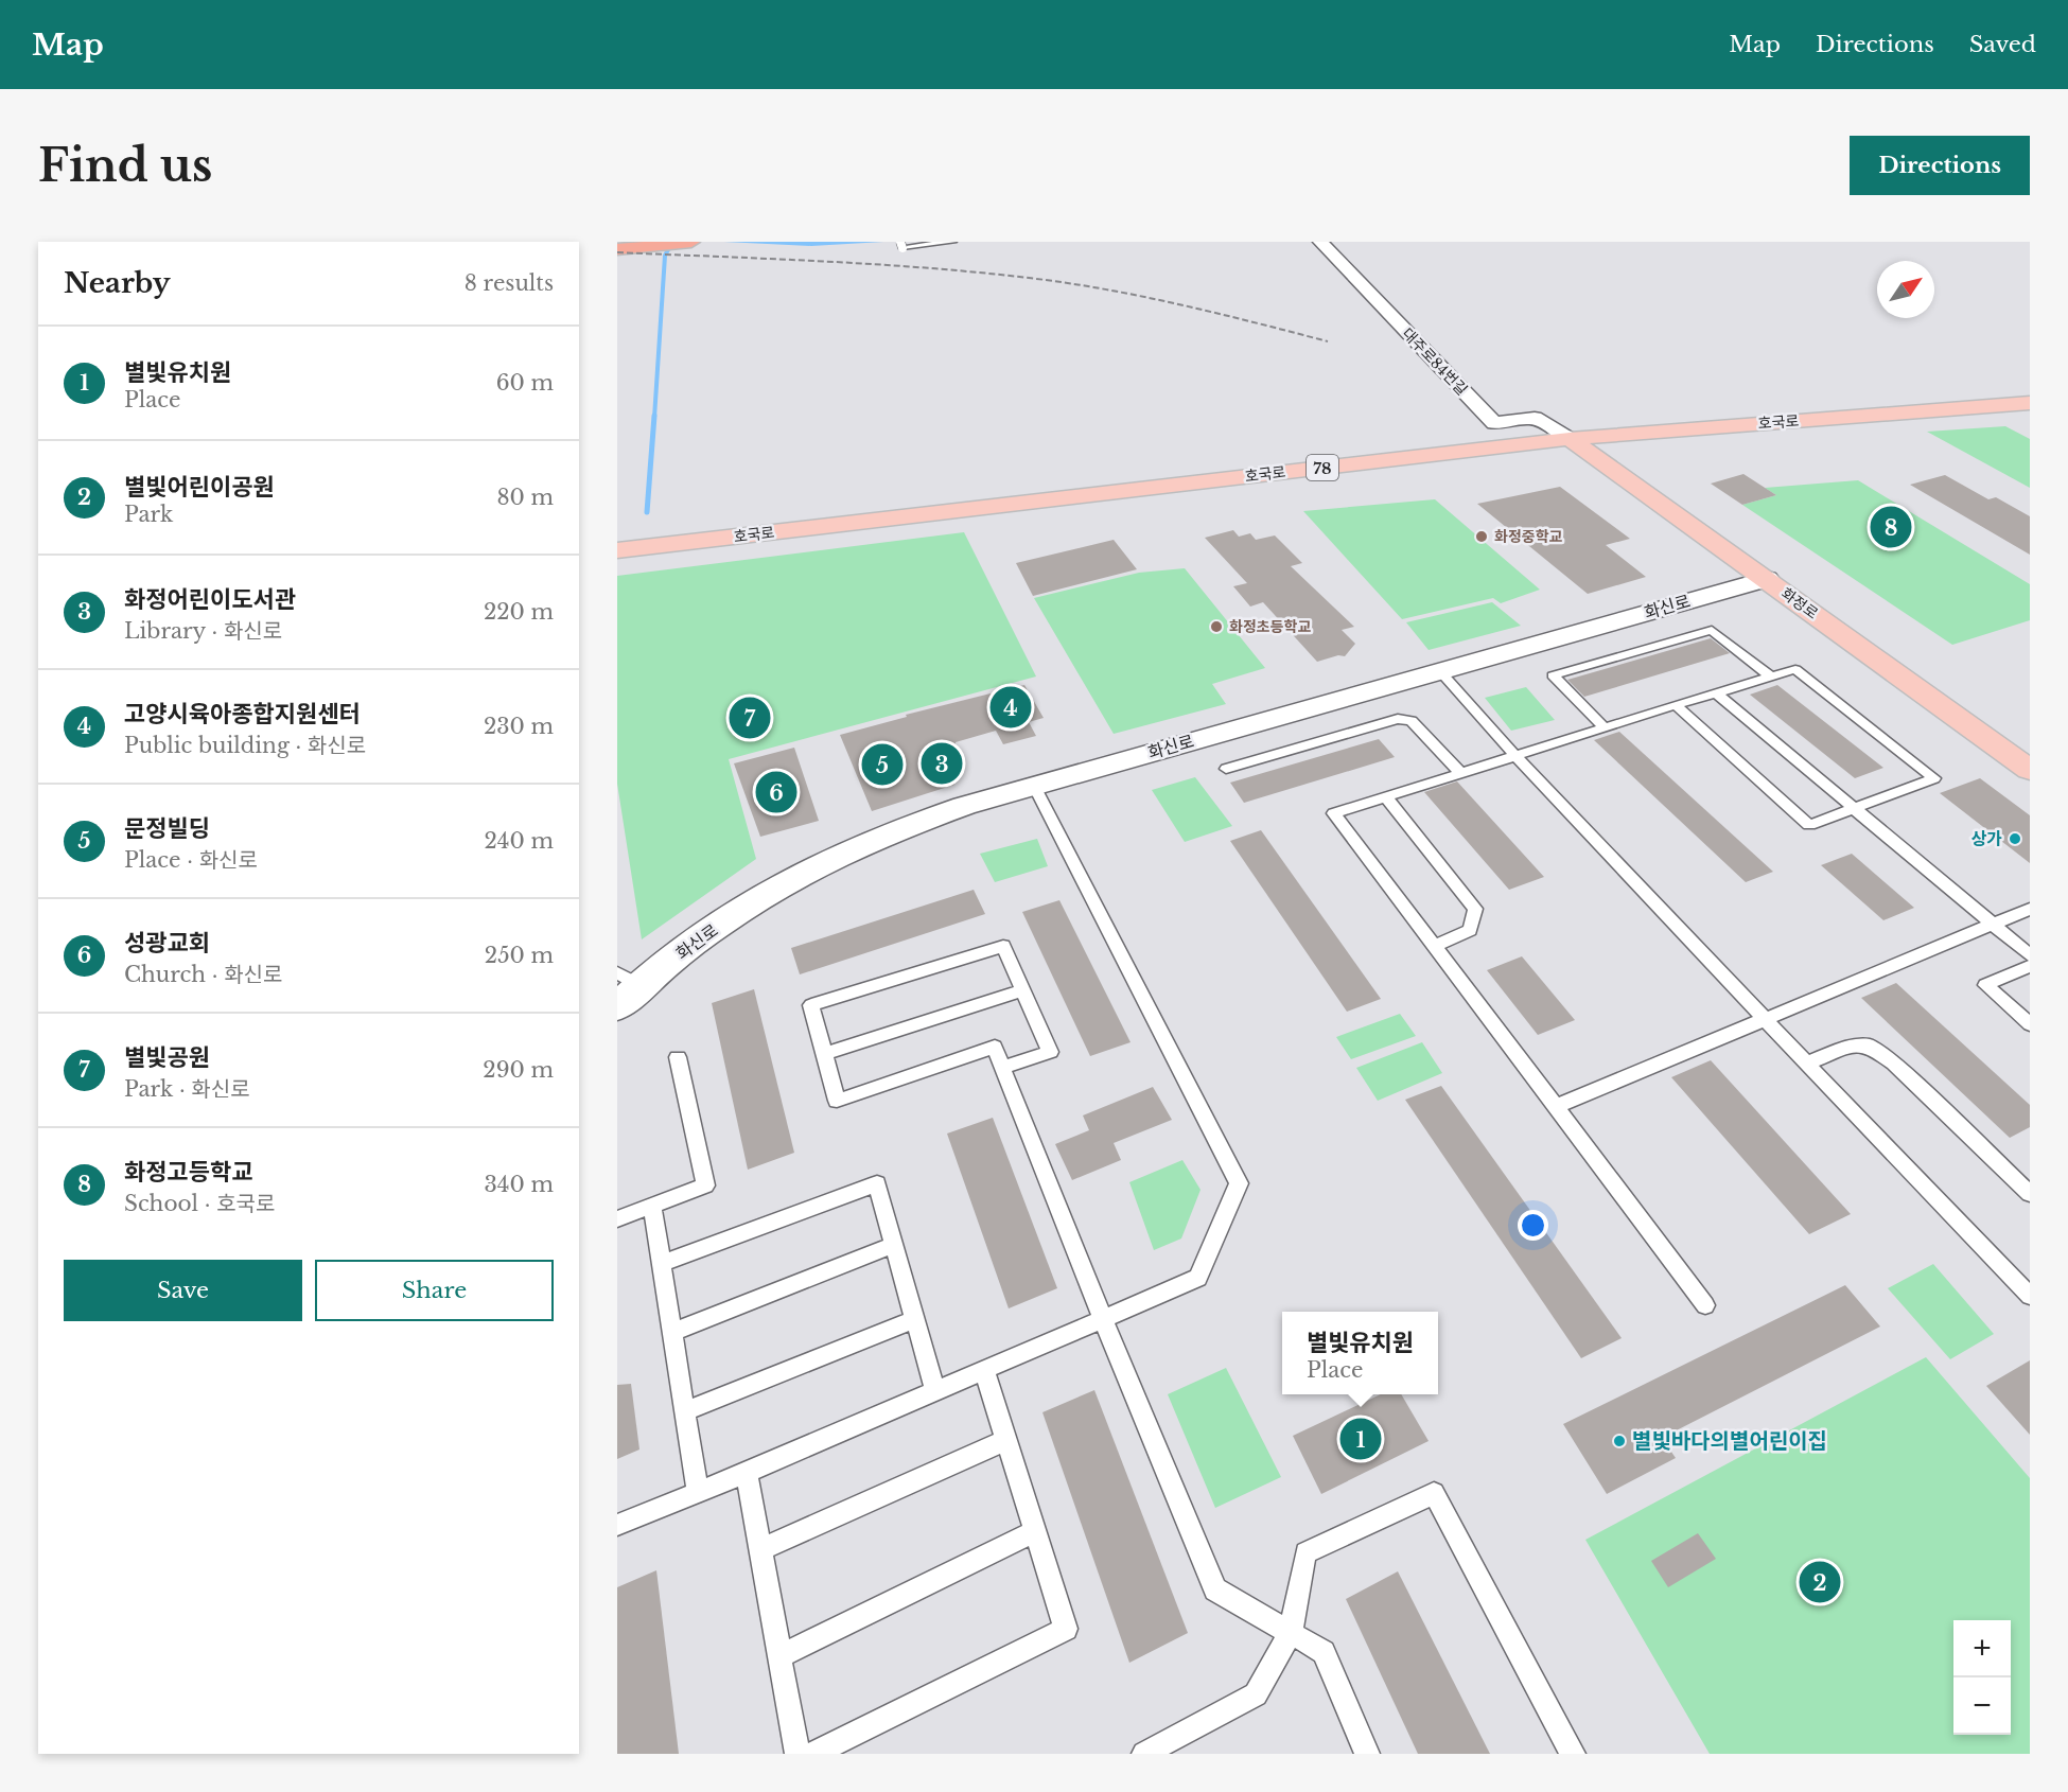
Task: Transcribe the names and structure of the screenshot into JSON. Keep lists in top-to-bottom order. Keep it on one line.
{"streets":{"main road":["호국로","78","화정로","화신로"],"street":["대주로84번길"]},"crossings":[["대주로84번길","호국로"],["대주로84번길","화정로"],["호국로","화정로"],["화정로","화신로"]],"places":["화정중학교","화정초등학교","상가","별빛바다의별어린이집"],"north":"top right","page":{"header":"Map","nav":["Map","Directions","Saved"],"buttons":["Directions",["Save","Share"]],"title":"Find us","heading":["Nearby","8 results"],"list":[{"mark":"1","name":"별빛유치원","note":"Place","value":"60 m"},{"mark":"2","name":"별빛어린이공원","note":"Park","value":"80 m"},{"mark":"3","name":"화정어린이도서관","note":"Library · 화신로","value":"220 m"},{"mark":"4","name":"고양시육아종합지원센터","note":"Public building · 화신로","value":"230 m"},{"mark":"5","name":"문정빌딩","note":"Place · 화신로","value":"240 m"},{"mark":"6","name":"성광교회","note":"Church · 화신로","value":"250 m"},{"mark":"7","name":"별빛공원","note":"Park · 화신로","value":"290 m"},{"mark":"8","name":"화정고등학교","note":"School · 호국로","value":"340 m"}],"pins":["8","4","7","3","5","6","1","2"],"popup":["별빛유치원","Place"],"map_buttons":["+","−"]}}
